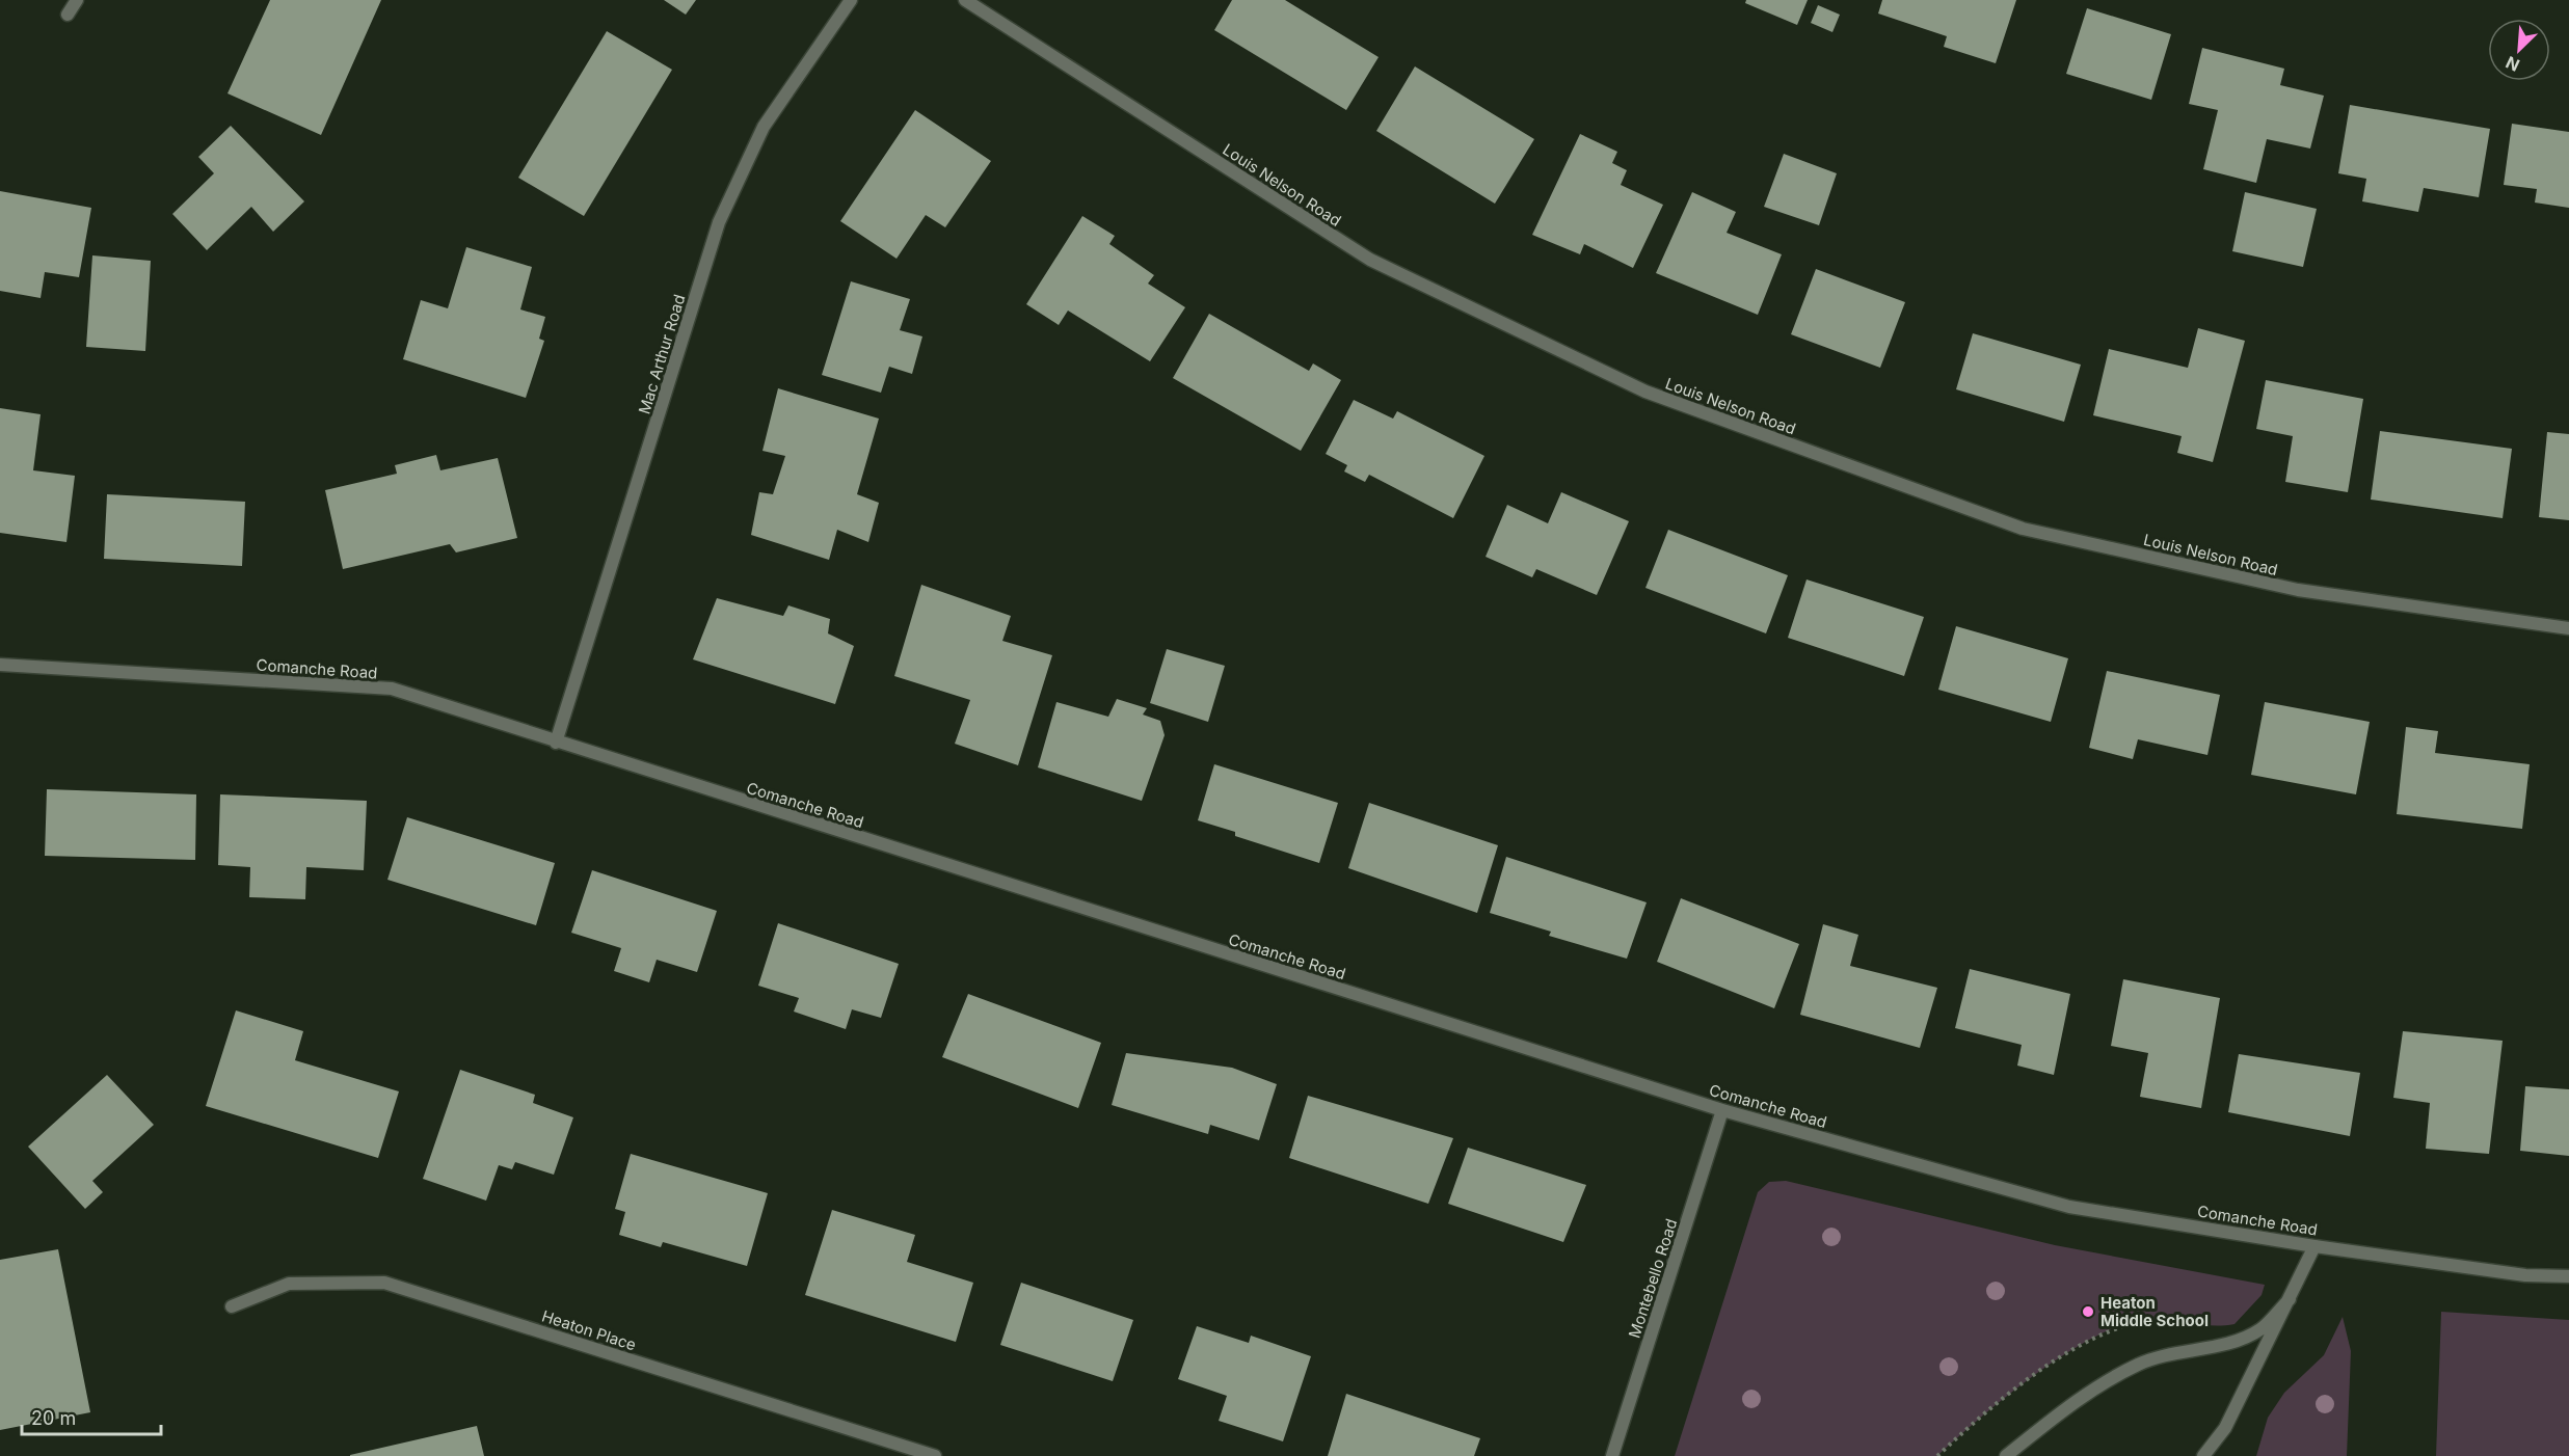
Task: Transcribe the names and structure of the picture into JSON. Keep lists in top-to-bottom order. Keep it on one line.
{"streets":{"street":["Louis Nelson Road","Mac Arthur Road","Comanche Road","Montebello Road","Heaton Place"]},"crossings":[["Mac Arthur Road","Comanche Road"],["Comanche Road","Montebello Road"]],"places":["Heaton Middle School"],"scale_bar":"20 m","north":"bottom left"}
